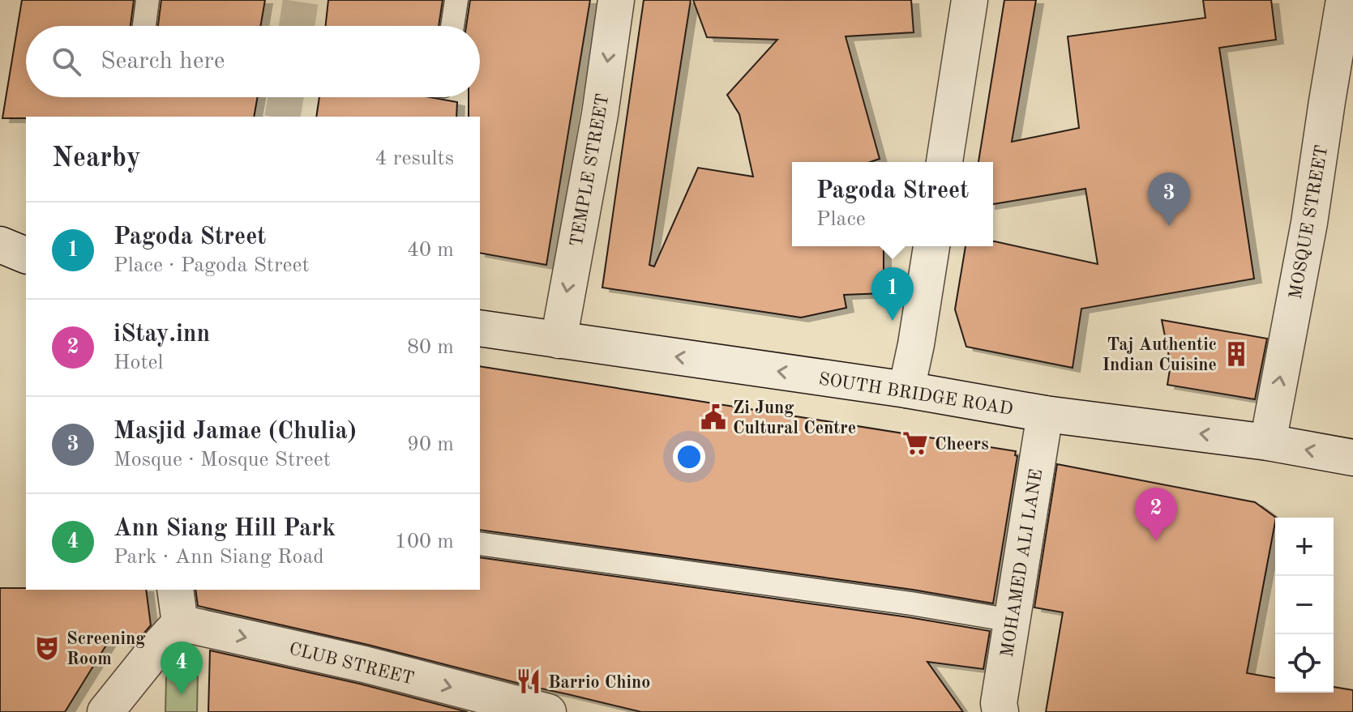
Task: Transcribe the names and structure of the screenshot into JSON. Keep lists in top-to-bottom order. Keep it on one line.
{"streets":{"street":["TEMPLE STREET","MOSQUE STREET","SOUTH BRIDGE ROAD","MOHAMED ALI LANE","CLUB STREET"]},"crossings":[["TEMPLE STREET","SOUTH BRIDGE ROAD"],["MOSQUE STREET","SOUTH BRIDGE ROAD"],["SOUTH BRIDGE ROAD","MOHAMED ALI LANE"]],"one_way":["TEMPLE STREET","MOSQUE STREET","SOUTH BRIDGE ROAD","CLUB STREET"],"places":{"building":["Taj Authentic Indian Cuisine"],"public building":["Zi Jung Cultural Centre"],"supermarket":["Cheers"],"theatre":["Screening Room"],"restaurant":["Barrio Chino"]},"page":{"search":"Search here","heading":["Nearby","4 results"],"popup":["Pagoda Street","Place"],"pins":["3","1","2","4"],"list":[{"mark":"1","name":"Pagoda Street","note":"Place · Pagoda Street","value":"40 m"},{"mark":"2","name":"iStay.inn","note":"Hotel","value":"80 m"},{"mark":"3","name":"Masjid Jamae (Chulia)","note":"Mosque · Mosque Street","value":"90 m"},{"mark":"4","name":"Ann Siang Hill Park","note":"Park · Ann Siang Road","value":"100 m"}],"map_buttons":["+","−"]}}
